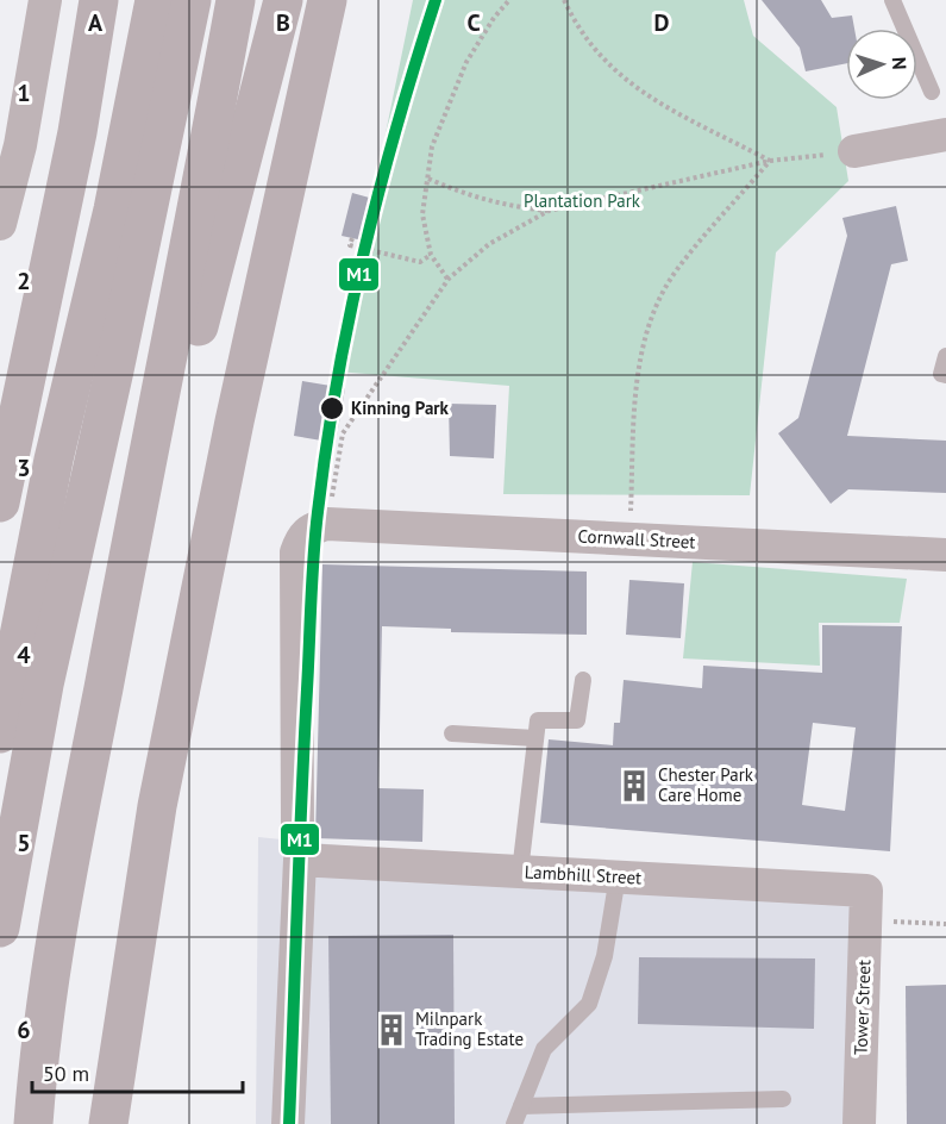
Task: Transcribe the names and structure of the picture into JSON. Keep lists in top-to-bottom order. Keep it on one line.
{"streets":{"street":["Cornwall Street","Lambhill Street","Tower Street"]},"crossings":[["Lambhill Street","Tower Street"]],"parks":["Plantation Park"],"places":{"other":["Kinning Park"],"building":["Chester Park Care Home","Milnpark Trading Estate"]},"lines":["transit line M1"],"scale_bar":"50 m","north":"right","grid":{"columns":["A","B","C","D"],"rows":["1","2","3","4","5","6"]}}
